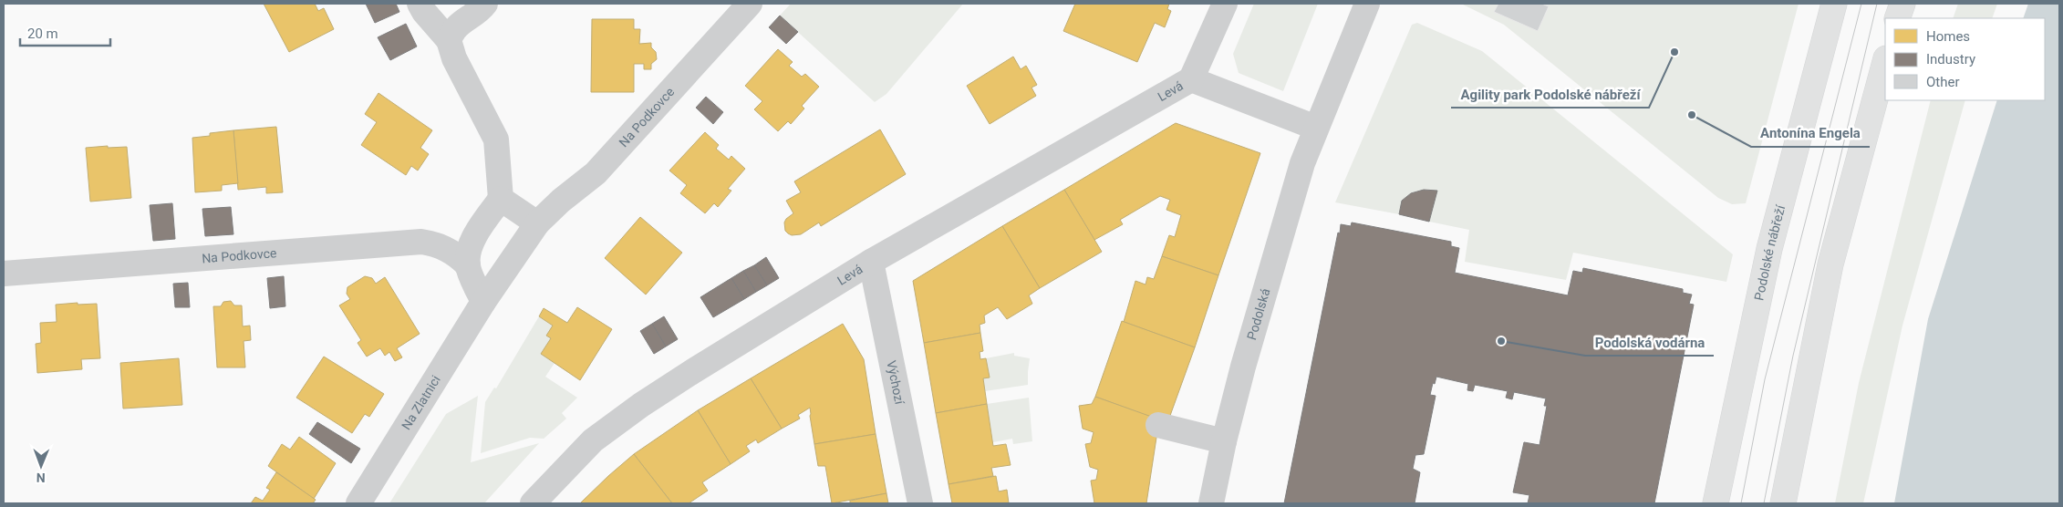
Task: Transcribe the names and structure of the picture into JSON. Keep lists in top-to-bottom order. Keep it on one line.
{"streets":{"main road":["Podolské nábřeží"],"street":["Levá","Na Podkovce","Podolská","Výchozí","Na Zlatnici"]},"crossings":[["Levá","Výchozí"],["Na Podkovce","Na Zlatnici"]],"places":["Agility park Podolské nábřeží","Antonína Engela","Podolská vodárna"],"legend":["Homes","Industry","Other"],"scale_bar":"20 m","north":"bottom"}
